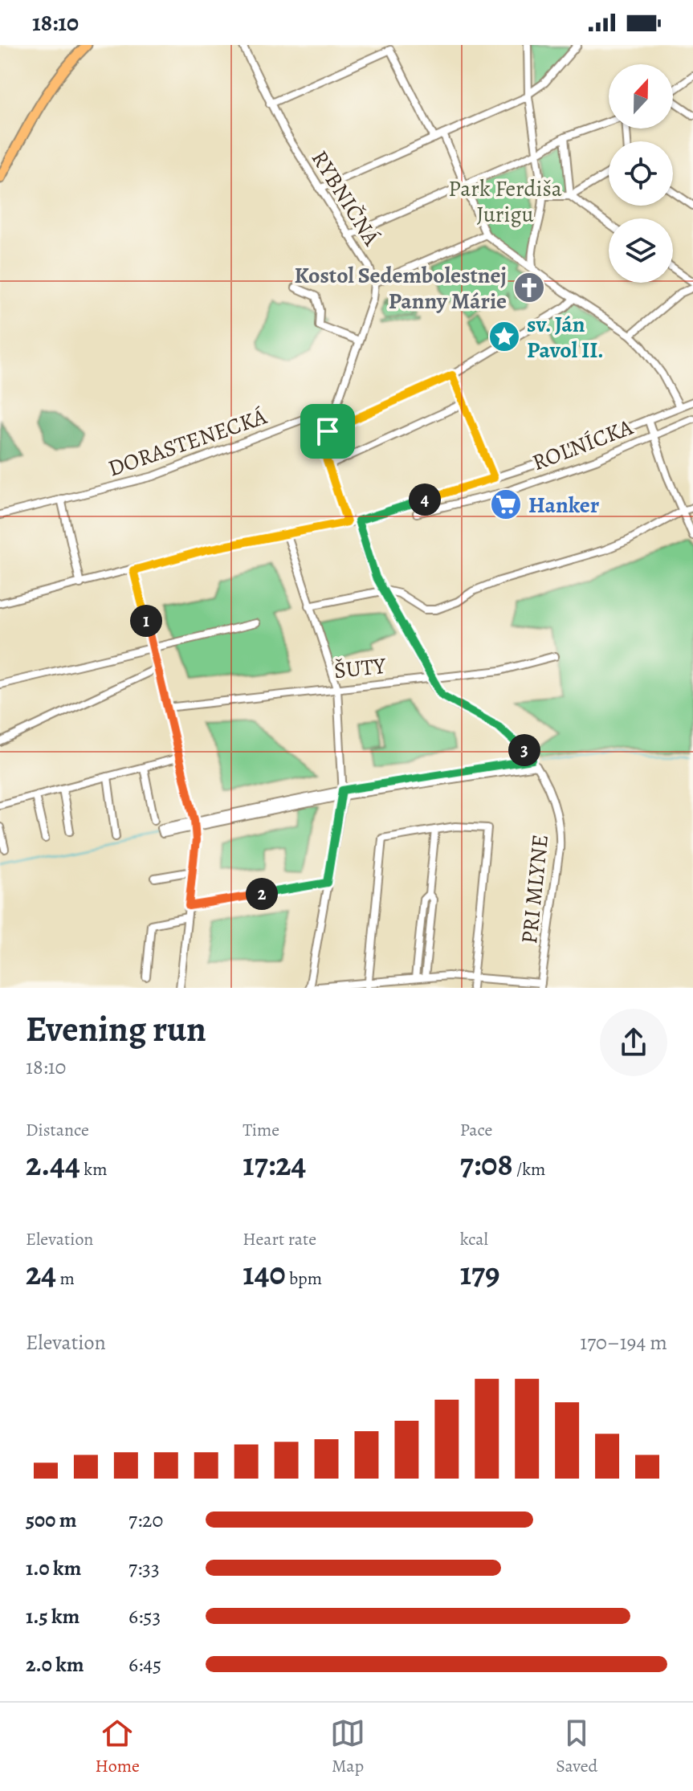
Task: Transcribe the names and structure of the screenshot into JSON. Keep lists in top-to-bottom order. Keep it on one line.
{"streets":{"street":["RYBNIČNÁ","DORASTENECKÁ","ROĽNÍCKA","ŠUTY","PRI MLYNE"]},"crossings":[["ROĽNÍCKA","PRI MLYNE"],["ŠUTY","PRI MLYNE"]],"parks":["Park Ferdiša Jurigu"],"places":{"church":["Kostol Sedembolestnej Panny Márie"],"place":["sv. Ján Pavol II."],"supermarket":["Hanker"]},"north":"top","page":{"status":"18:10","pins":["4","1","3","2"],"heading":["Evening run","18:10"],"stats":[["Distance","2.44 km"],["Time","17:24"],["Pace","7:08 /km"],["Elevation","24 m"],["Heart rate","140 bpm"],["kcal","179"]],"chart":["Elevation","170–194 m"],"list":[{"name":"500 m","note":"7:20"},{"name":"1.0 km","note":"7:33"},{"name":"1.5 km","note":"6:53"},{"name":"2.0 km","note":"6:45"}],"tabs":["Home","Map","Saved"]}}
